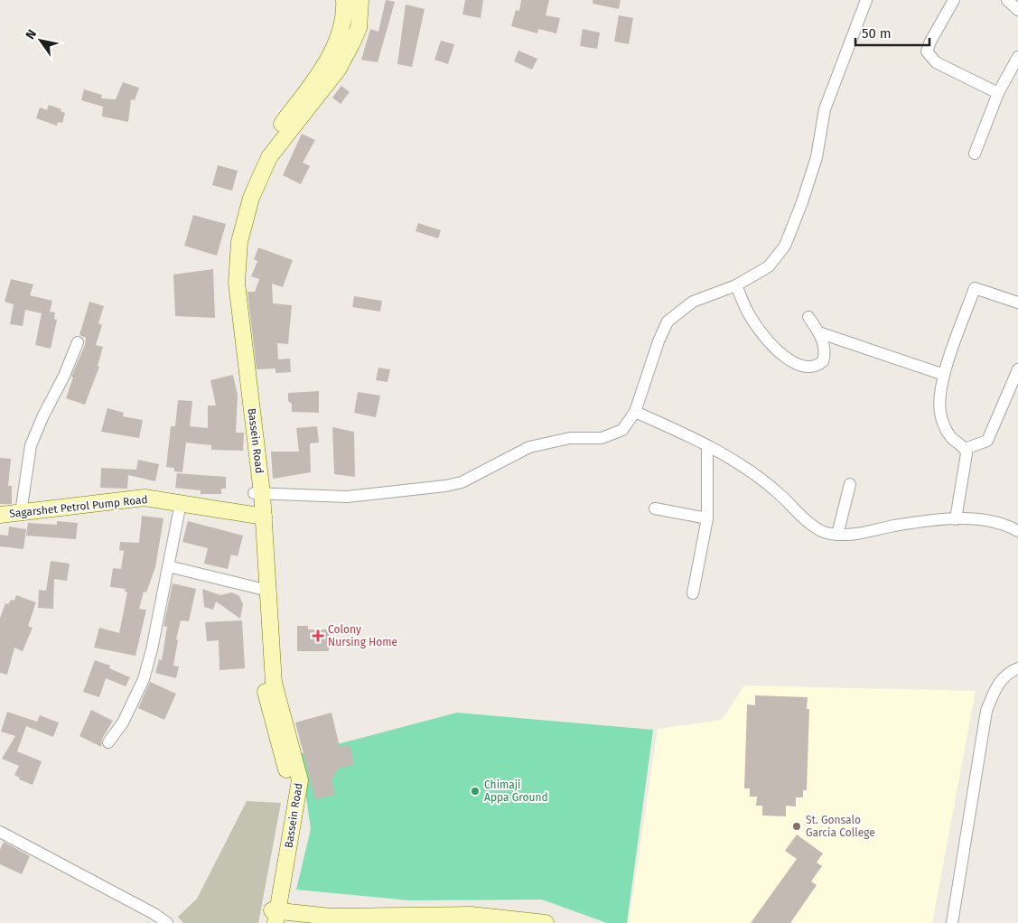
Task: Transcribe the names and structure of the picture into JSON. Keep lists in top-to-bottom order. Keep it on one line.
{"streets":{"main road":["Bassein Road","Sagarshet Petrol Pump Road"]},"crossings":[["Bassein Road","Sagarshet Petrol Pump Road"]],"places":{"health":["Colony Nursing Home"],"other":["Chimaji Appa Ground","St. Gonsalo Garcia College"]},"scale_bar":"50 m","north":"top left"}
